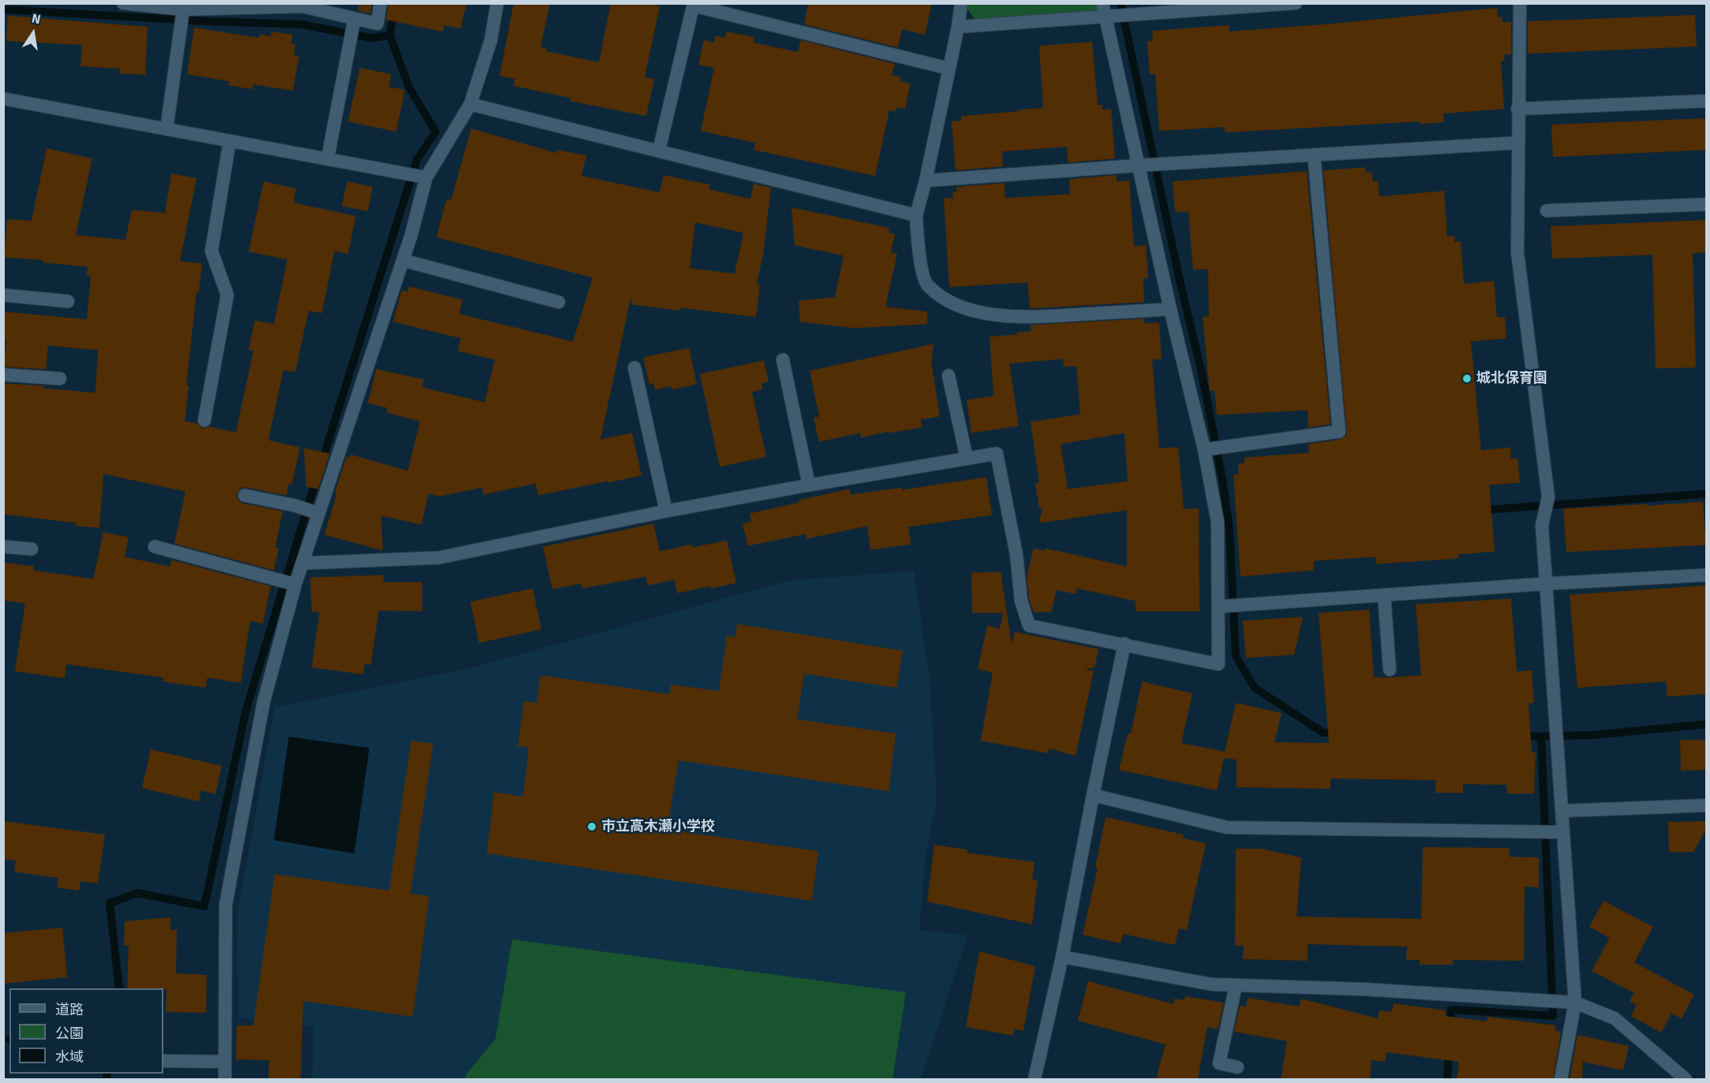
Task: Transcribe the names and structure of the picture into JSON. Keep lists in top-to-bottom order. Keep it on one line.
{"places":["城北保育園","市立高木瀬小学校"],"legend":["道路","公園","水域"],"north":"top"}
